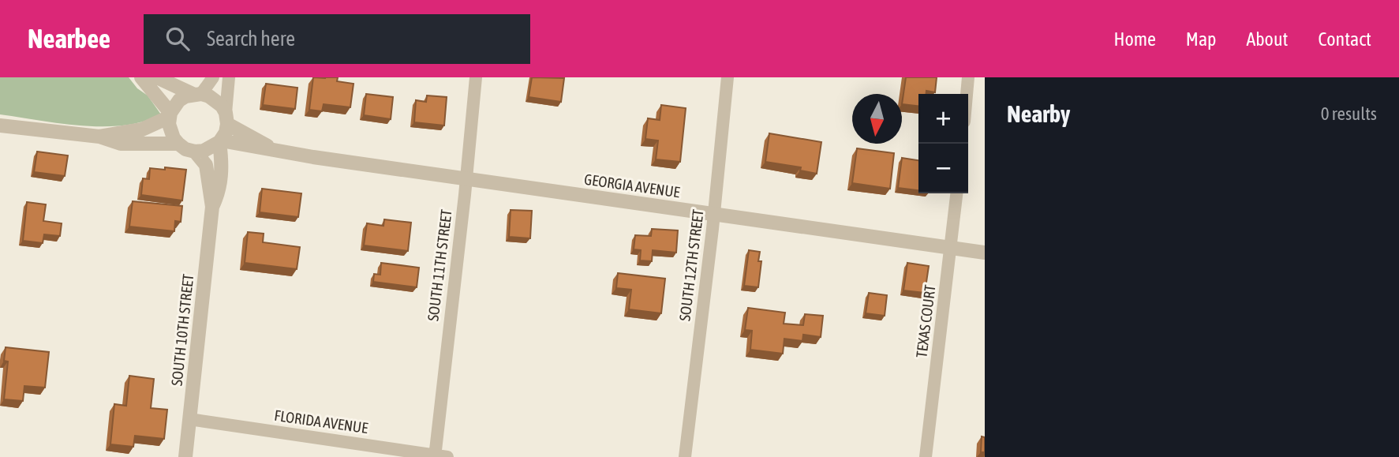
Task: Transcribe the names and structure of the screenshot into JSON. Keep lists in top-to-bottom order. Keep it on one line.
{"streets":{"street":["GEORGIA AVENUE","SOUTH 11TH STREET","SOUTH 12TH STREET","TEXAS COURT","SOUTH 10TH STREET","FLORIDA AVENUE"]},"crossings":[["GEORGIA AVENUE","SOUTH 11TH STREET"],["GEORGIA AVENUE","SOUTH 12TH STREET"],["GEORGIA AVENUE","TEXAS COURT"],["GEORGIA AVENUE","SOUTH 10TH STREET"],["SOUTH 11TH STREET","FLORIDA AVENUE"],["SOUTH 10TH STREET","FLORIDA AVENUE"]],"north":"bottom","page":{"header":"Nearbee","search":"Search here","nav":["Home","Map","About","Contact"],"heading":["Nearby","0 results"],"map_buttons":["+","−"]}}
